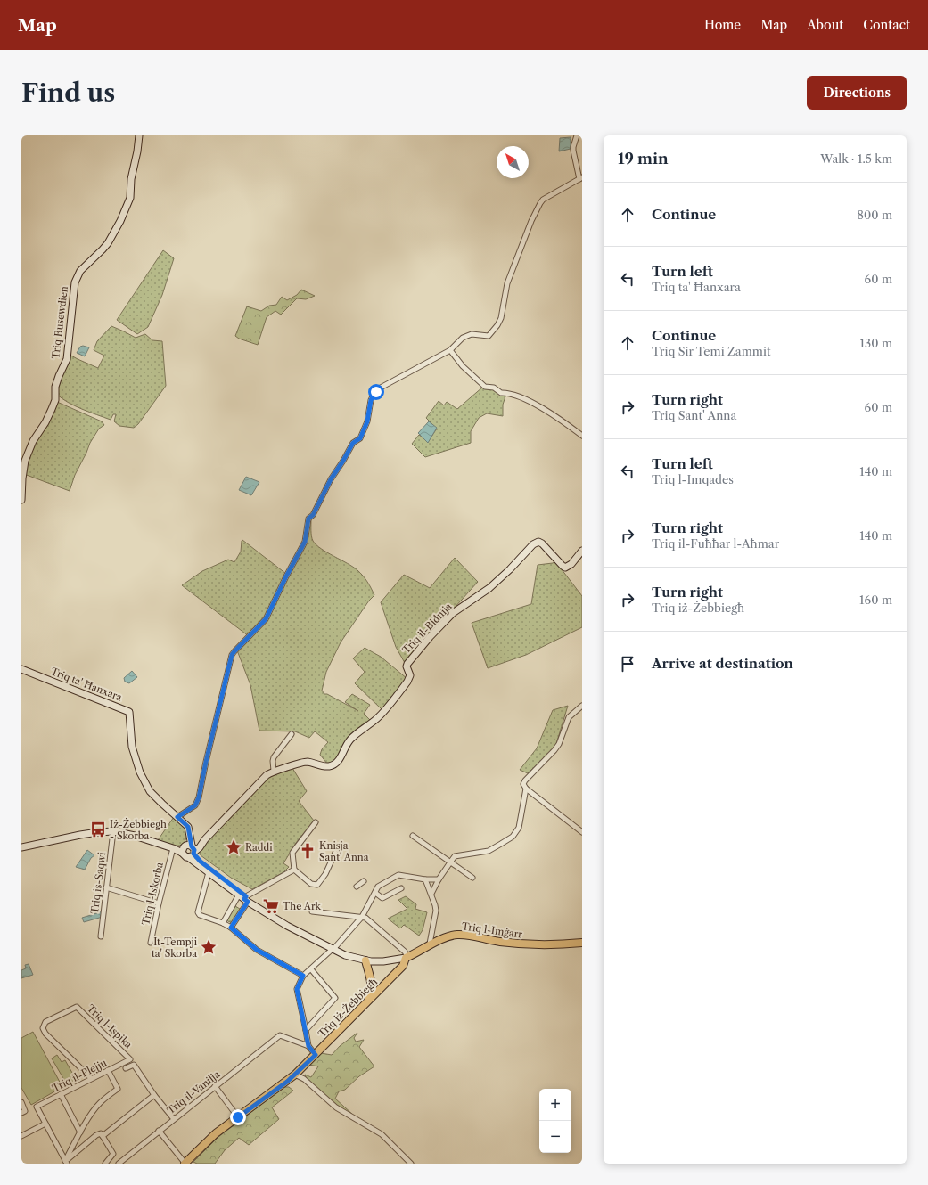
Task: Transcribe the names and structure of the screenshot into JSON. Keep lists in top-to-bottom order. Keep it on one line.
{"streets":{"main road":["Triq l-Imġarr","Triq iż-Żebbiegħ"],"street":["Triq Busewdien","Triq il-Bidnija","Triq ta' Ħanxara","Triq is-Saqwi","Triq l-Iskorba","Triq l-Ispika","Triq il-Plejju","Triq il-Vanilja"]},"crossings":[["Triq il-Bidnija","Triq ta' Ħanxara"],["Triq l-Imġarr","Triq iż-Żebbiegħ"],["Triq l-Ispika","Triq il-Plejju"]],"places":{"bus stop":["Iż-Żebbiegħ - Skorba"],"place":["Raddi","It-Tempji ta' Skorba"],"church":["Knisja Sant' Anna"],"supermarket":["The Ark"]},"north":"top left","page":{"header":"Map","nav":["Home","Map","About","Contact"],"buttons":"Directions","title":"Find us","heading":["19 min","Walk · 1.5 km"],"list":[["Continue","800 m"],["Turn left","Triq ta' Ħanxara","60 m"],["Continue","Triq Sir Temi Zammit","130 m"],["Turn right","Triq Sant' Anna","60 m"],["Turn left","Triq l-Imqades","140 m"],["Turn right","Triq il-Fuħħar l-Aħmar","140 m"],["Turn right","Triq iż-Żebbiegħ","160 m"],"Arrive at destination"],"map_buttons":["+","−"]}}
